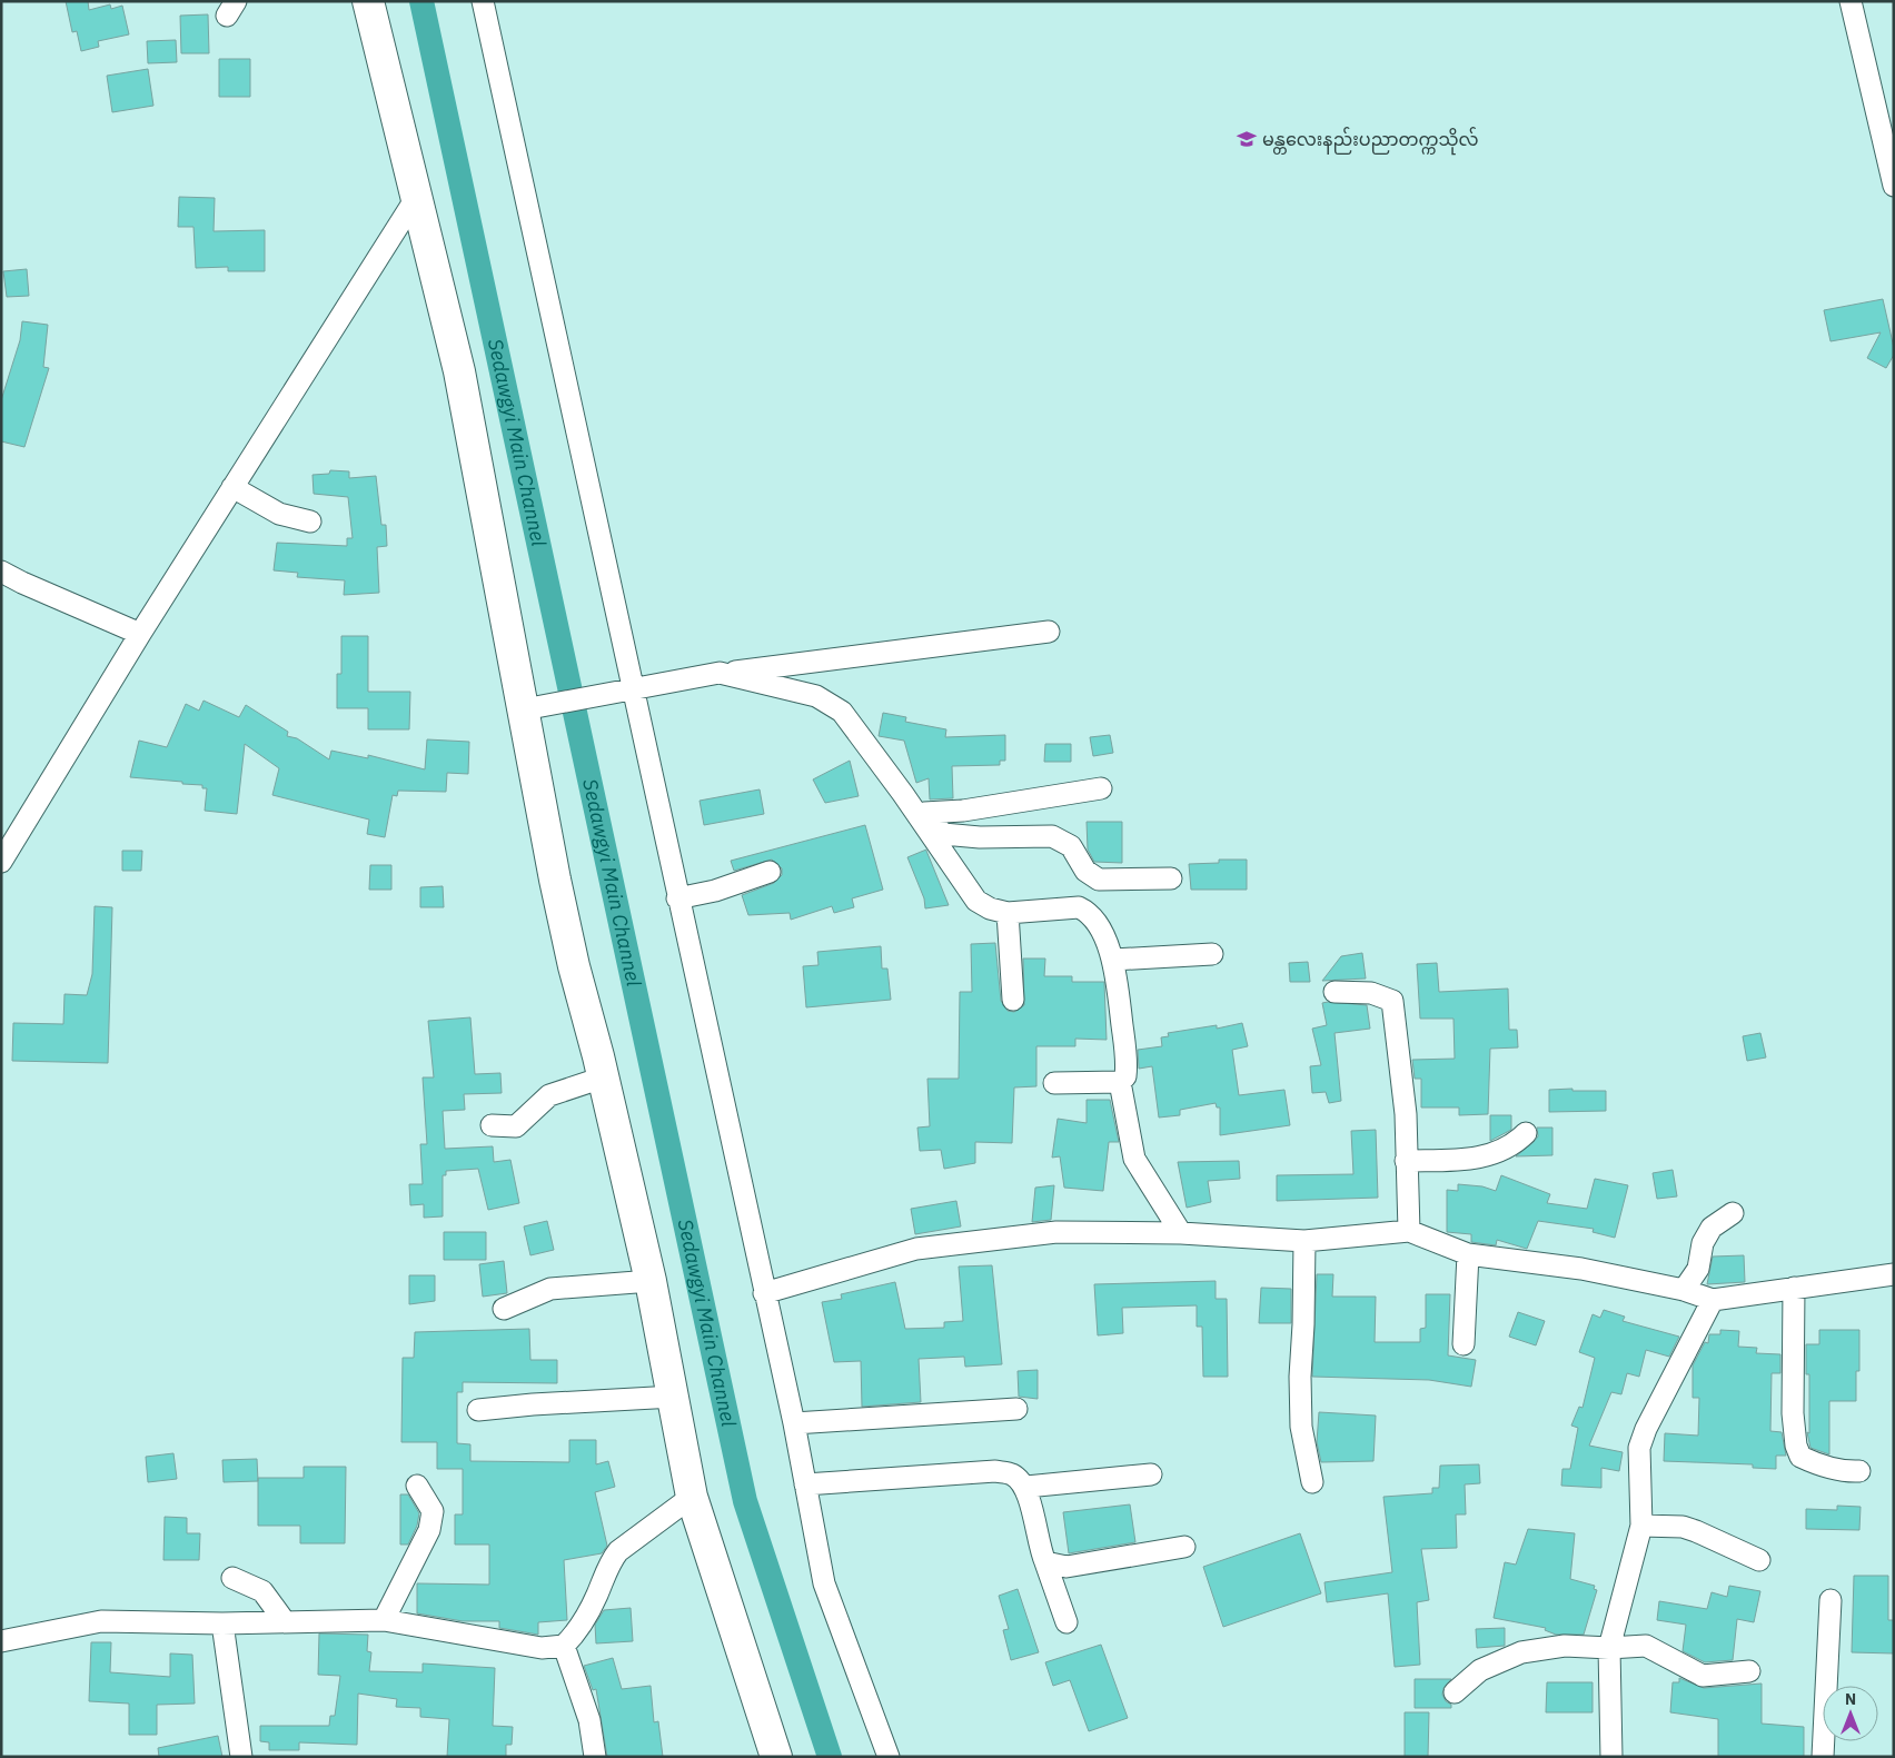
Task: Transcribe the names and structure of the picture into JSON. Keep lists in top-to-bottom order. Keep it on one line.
{"water":["Sedawgyi Main Channel"],"places":{"school or university":["မန္တလေးနည်းပညာတက္ကသိုလ်"]},"north":"top"}
